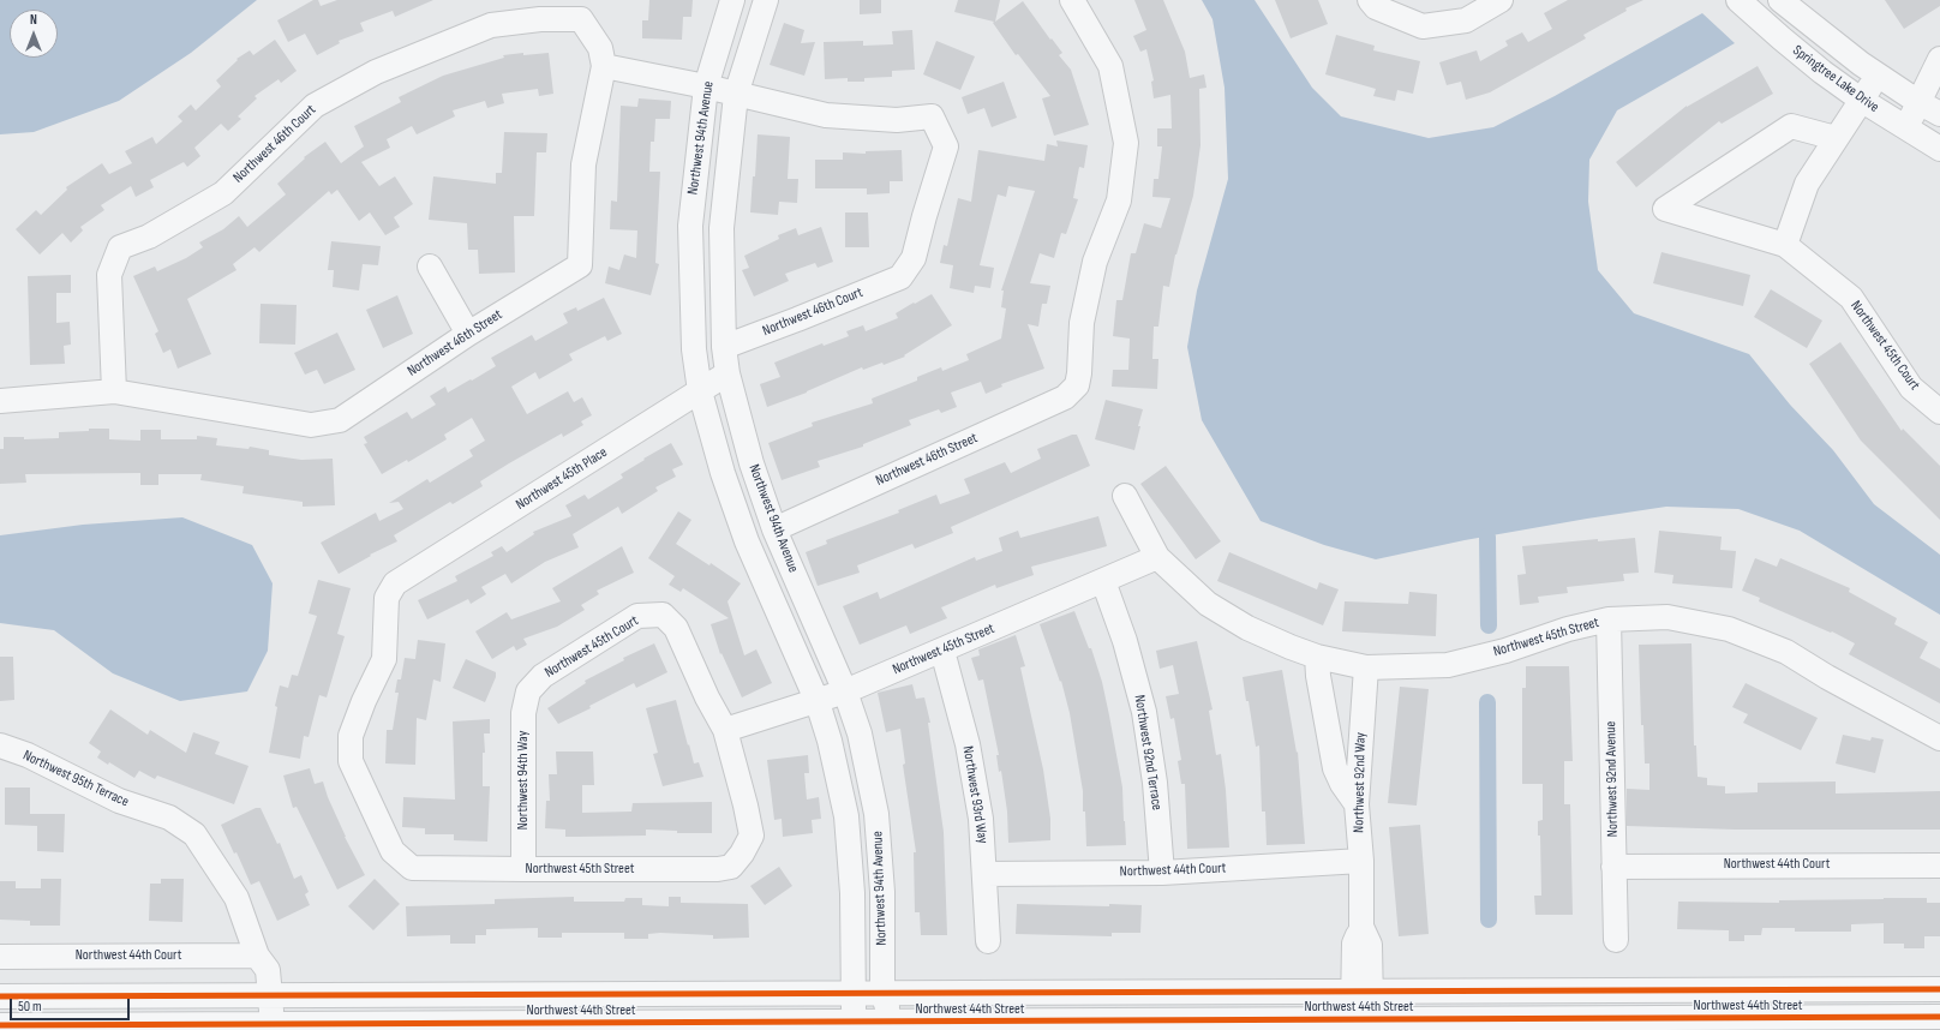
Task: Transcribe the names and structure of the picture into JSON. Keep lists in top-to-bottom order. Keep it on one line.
{"streets":{"street":["Springtree Lake Drive","Northwest 94th Avenue","Northwest 46th Court","Northwest 46th Street","Northwest 45th Court","Northwest 45th Place","Northwest 45th Street","Northwest 92nd Terrace","Northwest 95th Terrace","Northwest 92nd Avenue","Northwest 94th Way","Northwest 92nd Way","Northwest 93rd Way","Northwest 44th Court","Northwest 44th Street"]},"crossings":[["Northwest 94th Avenue","Northwest 46th Court"],["Northwest 94th Avenue","Northwest 46th Street"],["Northwest 94th Avenue","Northwest 45th Place"],["Northwest 94th Avenue","Northwest 45th Street"],["Northwest 94th Avenue","Northwest 44th Street"],["Northwest 46th Court","Northwest 46th Street"],["Northwest 45th Court","Northwest 45th Street"],["Northwest 45th Court","Northwest 94th Way"],["Northwest 45th Place","Northwest 45th Street"],["Northwest 45th Street","Northwest 92nd Terrace"],["Northwest 45th Street","Northwest 92nd Avenue"],["Northwest 45th Street","Northwest 94th Way"],["Northwest 45th Street","Northwest 92nd Way"],["Northwest 45th Street","Northwest 93rd Way"],["Northwest 92nd Terrace","Northwest 44th Court"],["Northwest 95th Terrace","Northwest 44th Court"],["Northwest 95th Terrace","Northwest 44th Street"],["Northwest 92nd Avenue","Northwest 44th Court"],["Northwest 92nd Way","Northwest 44th Court"],["Northwest 92nd Way","Northwest 44th Street"],["Northwest 93rd Way","Northwest 44th Court"]],"scale_bar":"50 m","north":"top"}
